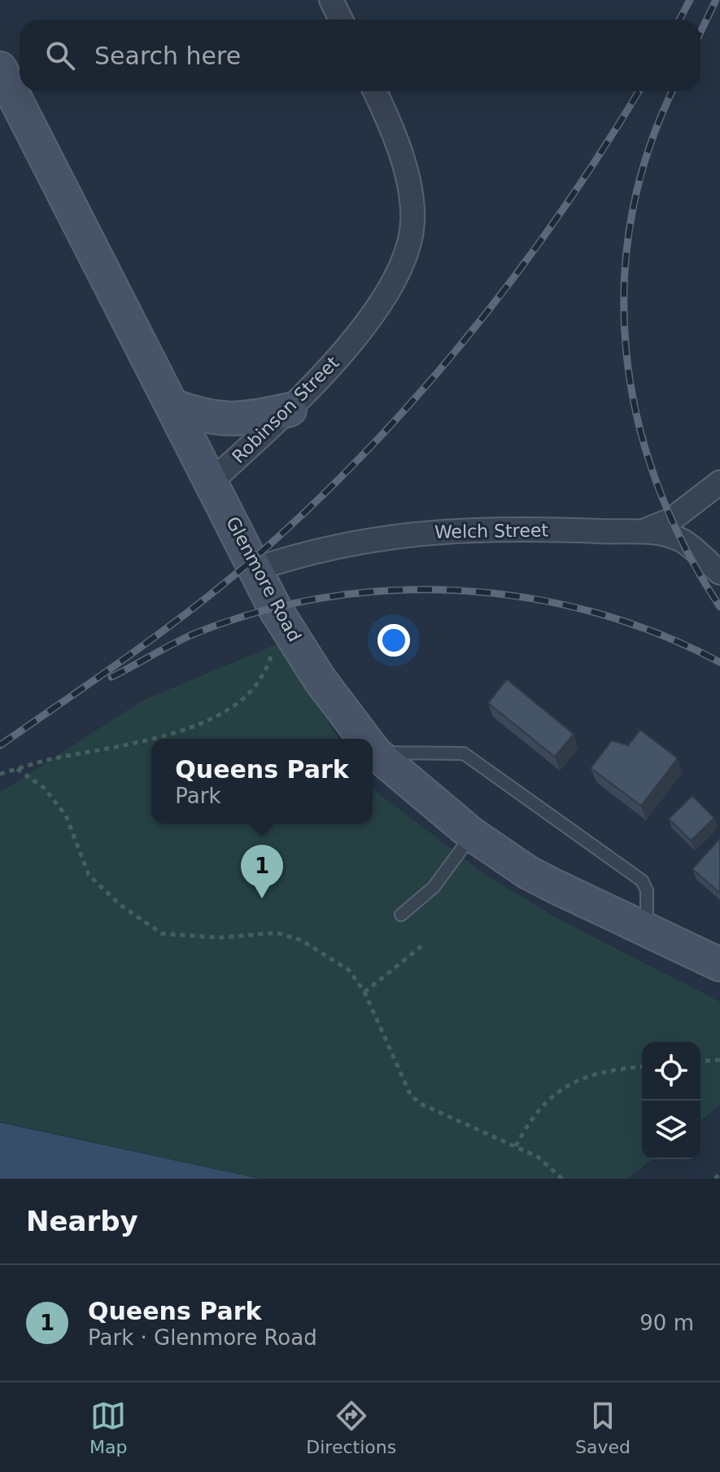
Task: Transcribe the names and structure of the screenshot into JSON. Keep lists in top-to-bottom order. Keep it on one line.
{"streets":{"street":["Robinson Street","Welch Street","Glenmore Road"]},"crossings":[["Robinson Street","Glenmore Road"],["Welch Street","Glenmore Road"]],"page":{"search":"Search here","popup":["Queens Park","Park"],"pins":"1","heading":"Nearby","list":[{"mark":"1","name":"Queens Park","note":"Park · Glenmore Road","value":"90 m"}],"nav":["Map","Directions","Saved"]}}
